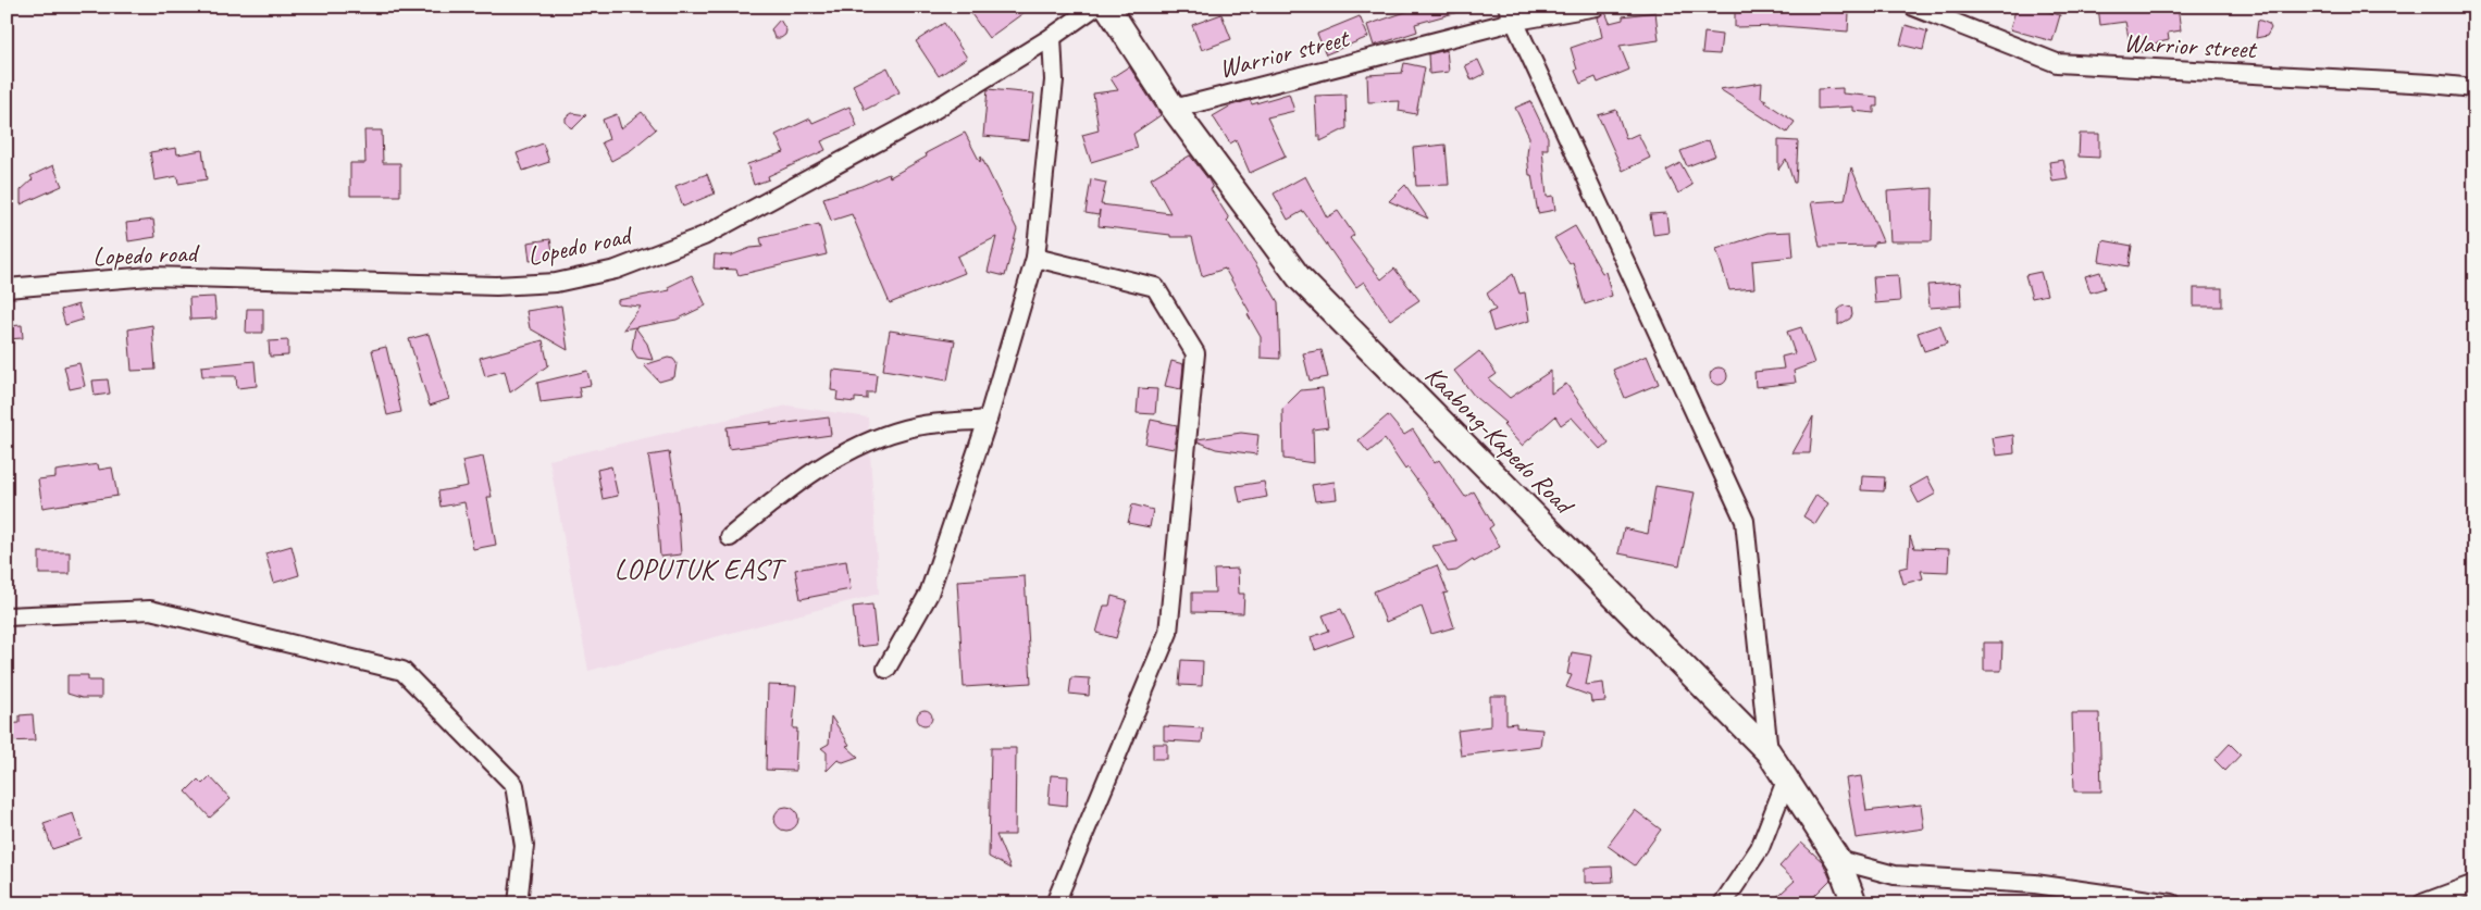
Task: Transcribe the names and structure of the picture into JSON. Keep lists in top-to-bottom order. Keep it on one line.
{"streets":{"main road":["Kaabong-Kapedo Road"],"street":["Warrior street","Lopedo road"]},"crossings":[["Warrior street","Kaabong-Kapedo Road"]],"districts":["LOPUTUK EAST"]}
